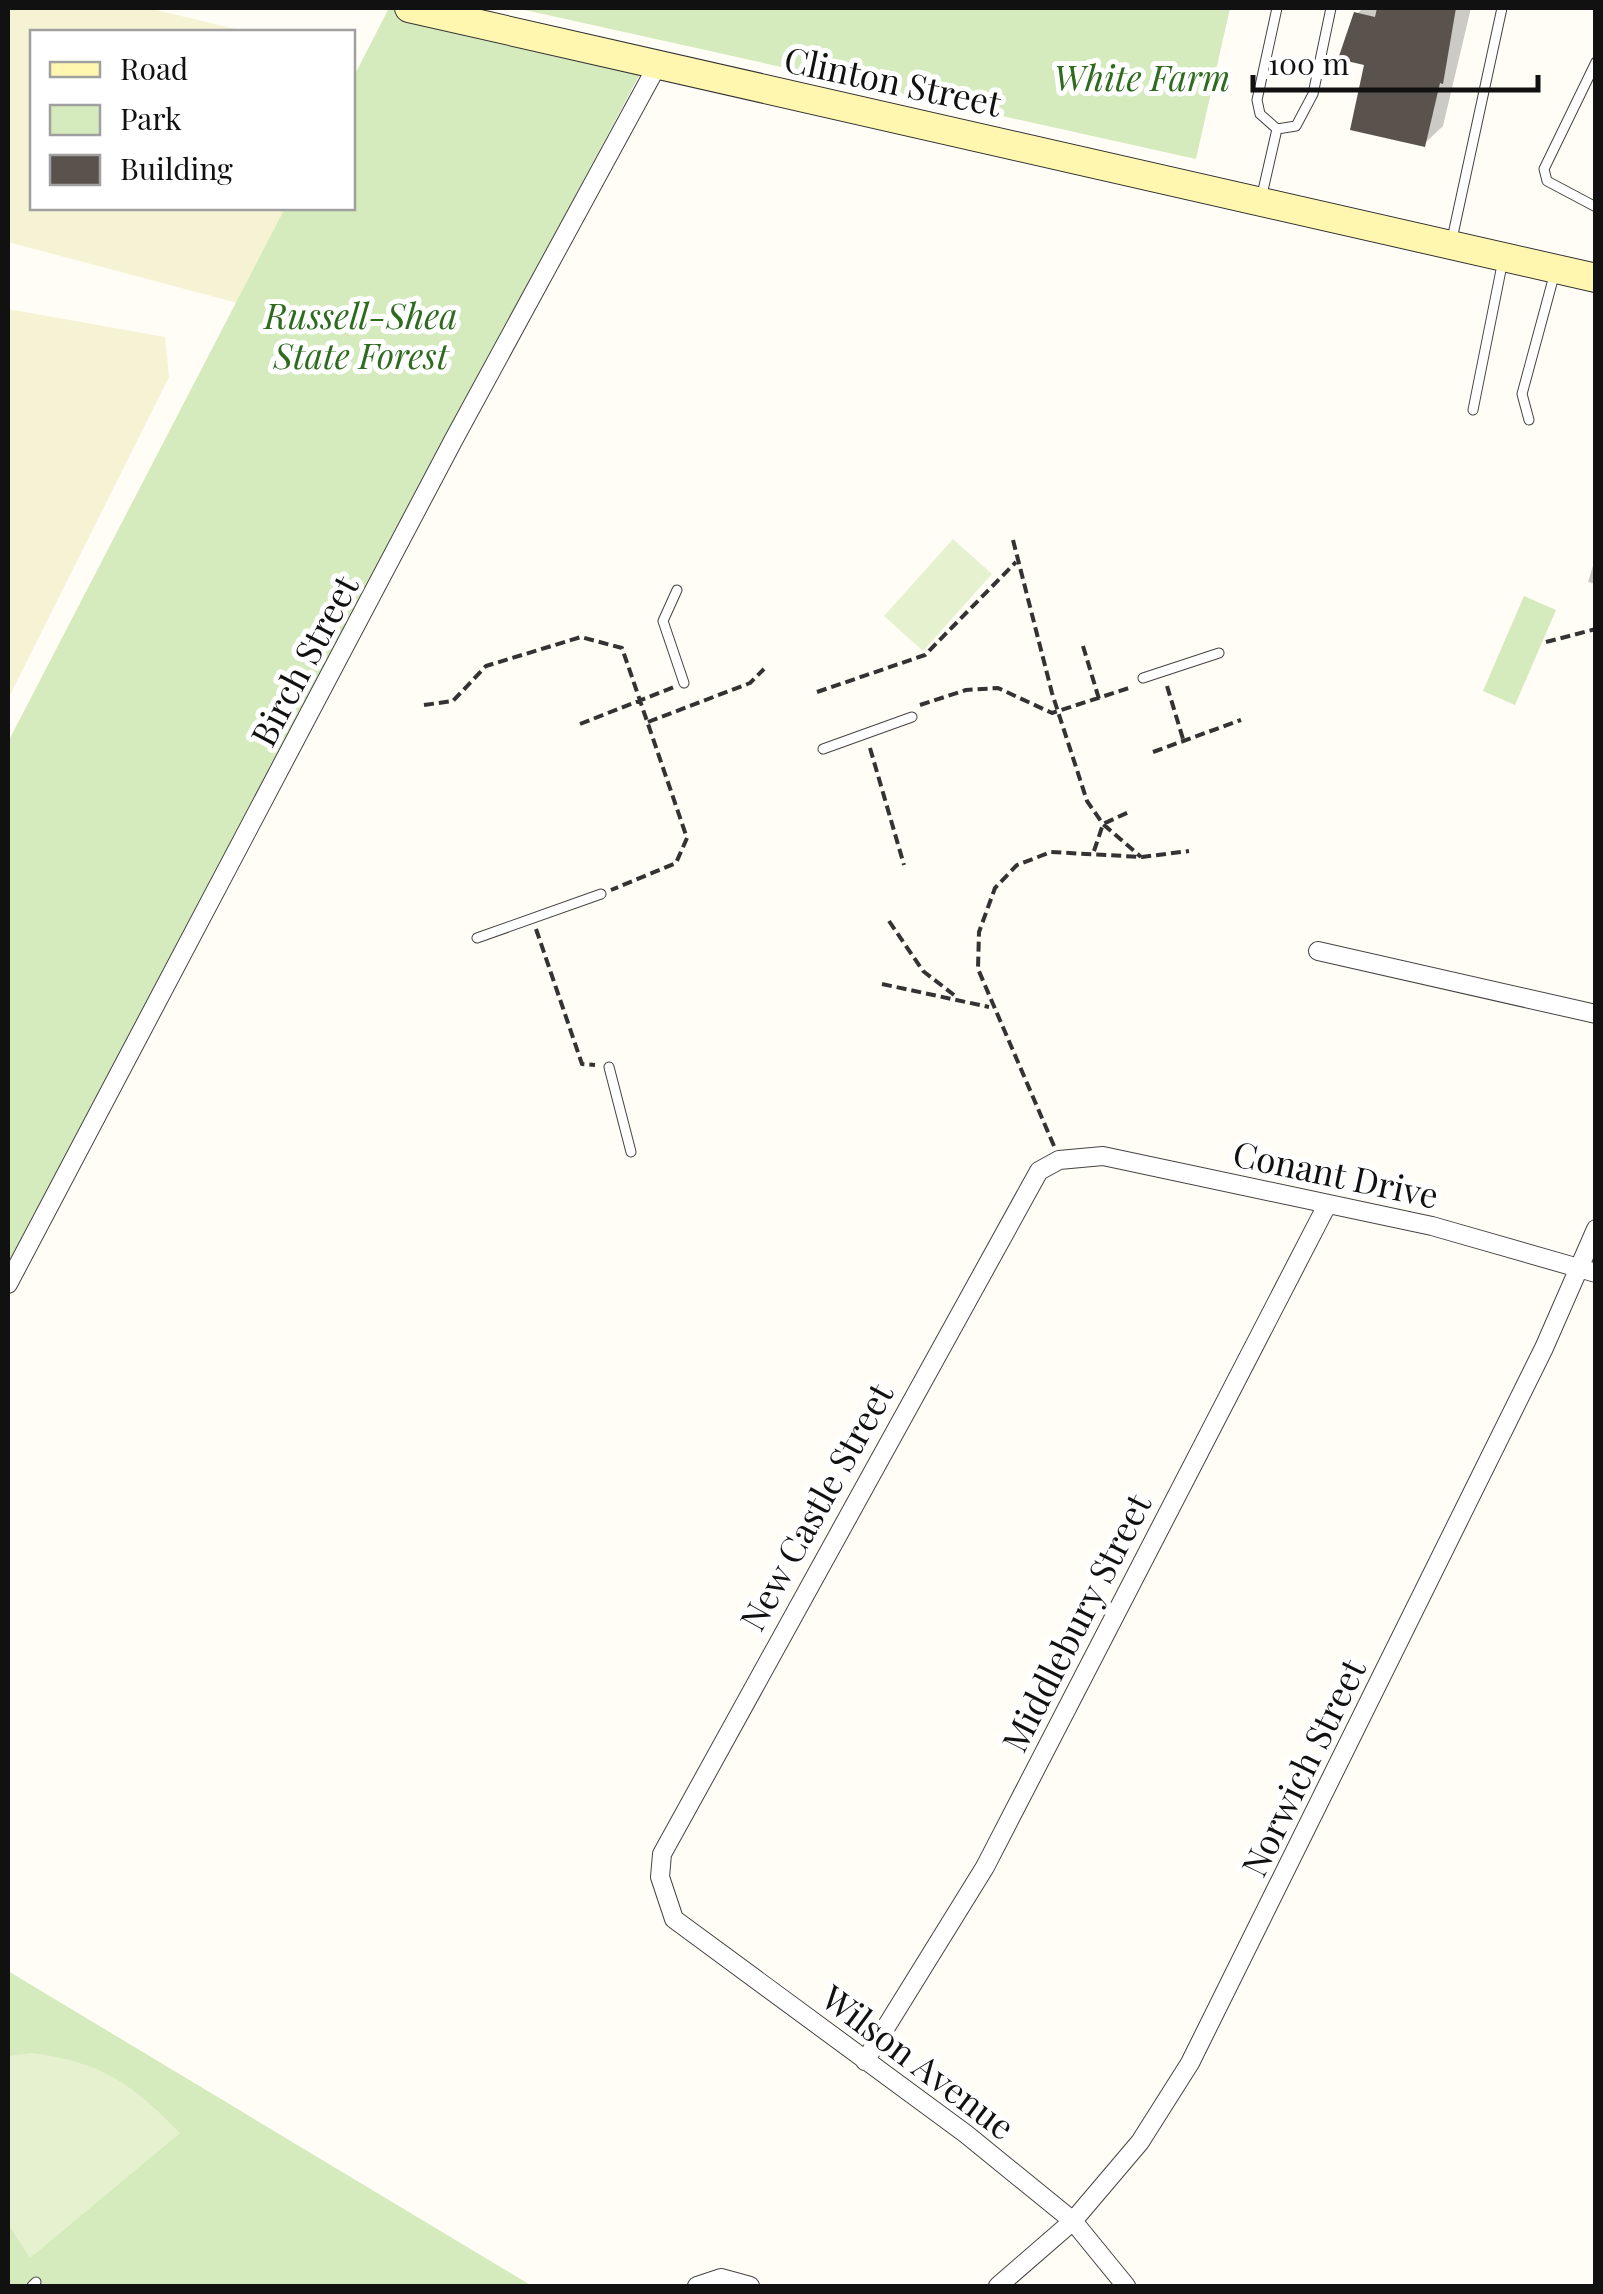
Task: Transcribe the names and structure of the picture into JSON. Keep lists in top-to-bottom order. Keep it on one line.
{"streets":{"main road":["Clinton Street"],"street":["Birch Street","Conant Drive","New Castle Street","Middlebury Street","Norwich Street","Wilson Avenue"]},"crossings":[["Clinton Street","Birch Street"],["Conant Drive","New Castle Street"],["Conant Drive","Middlebury Street"],["Conant Drive","Norwich Street"],["New Castle Street","Wilson Avenue"],["Middlebury Street","Wilson Avenue"],["Norwich Street","Wilson Avenue"]],"parks":["White Farm","Russell-Shea State Forest"],"legend":["Road","Park","Building"],"scale_bar":"100 m"}
